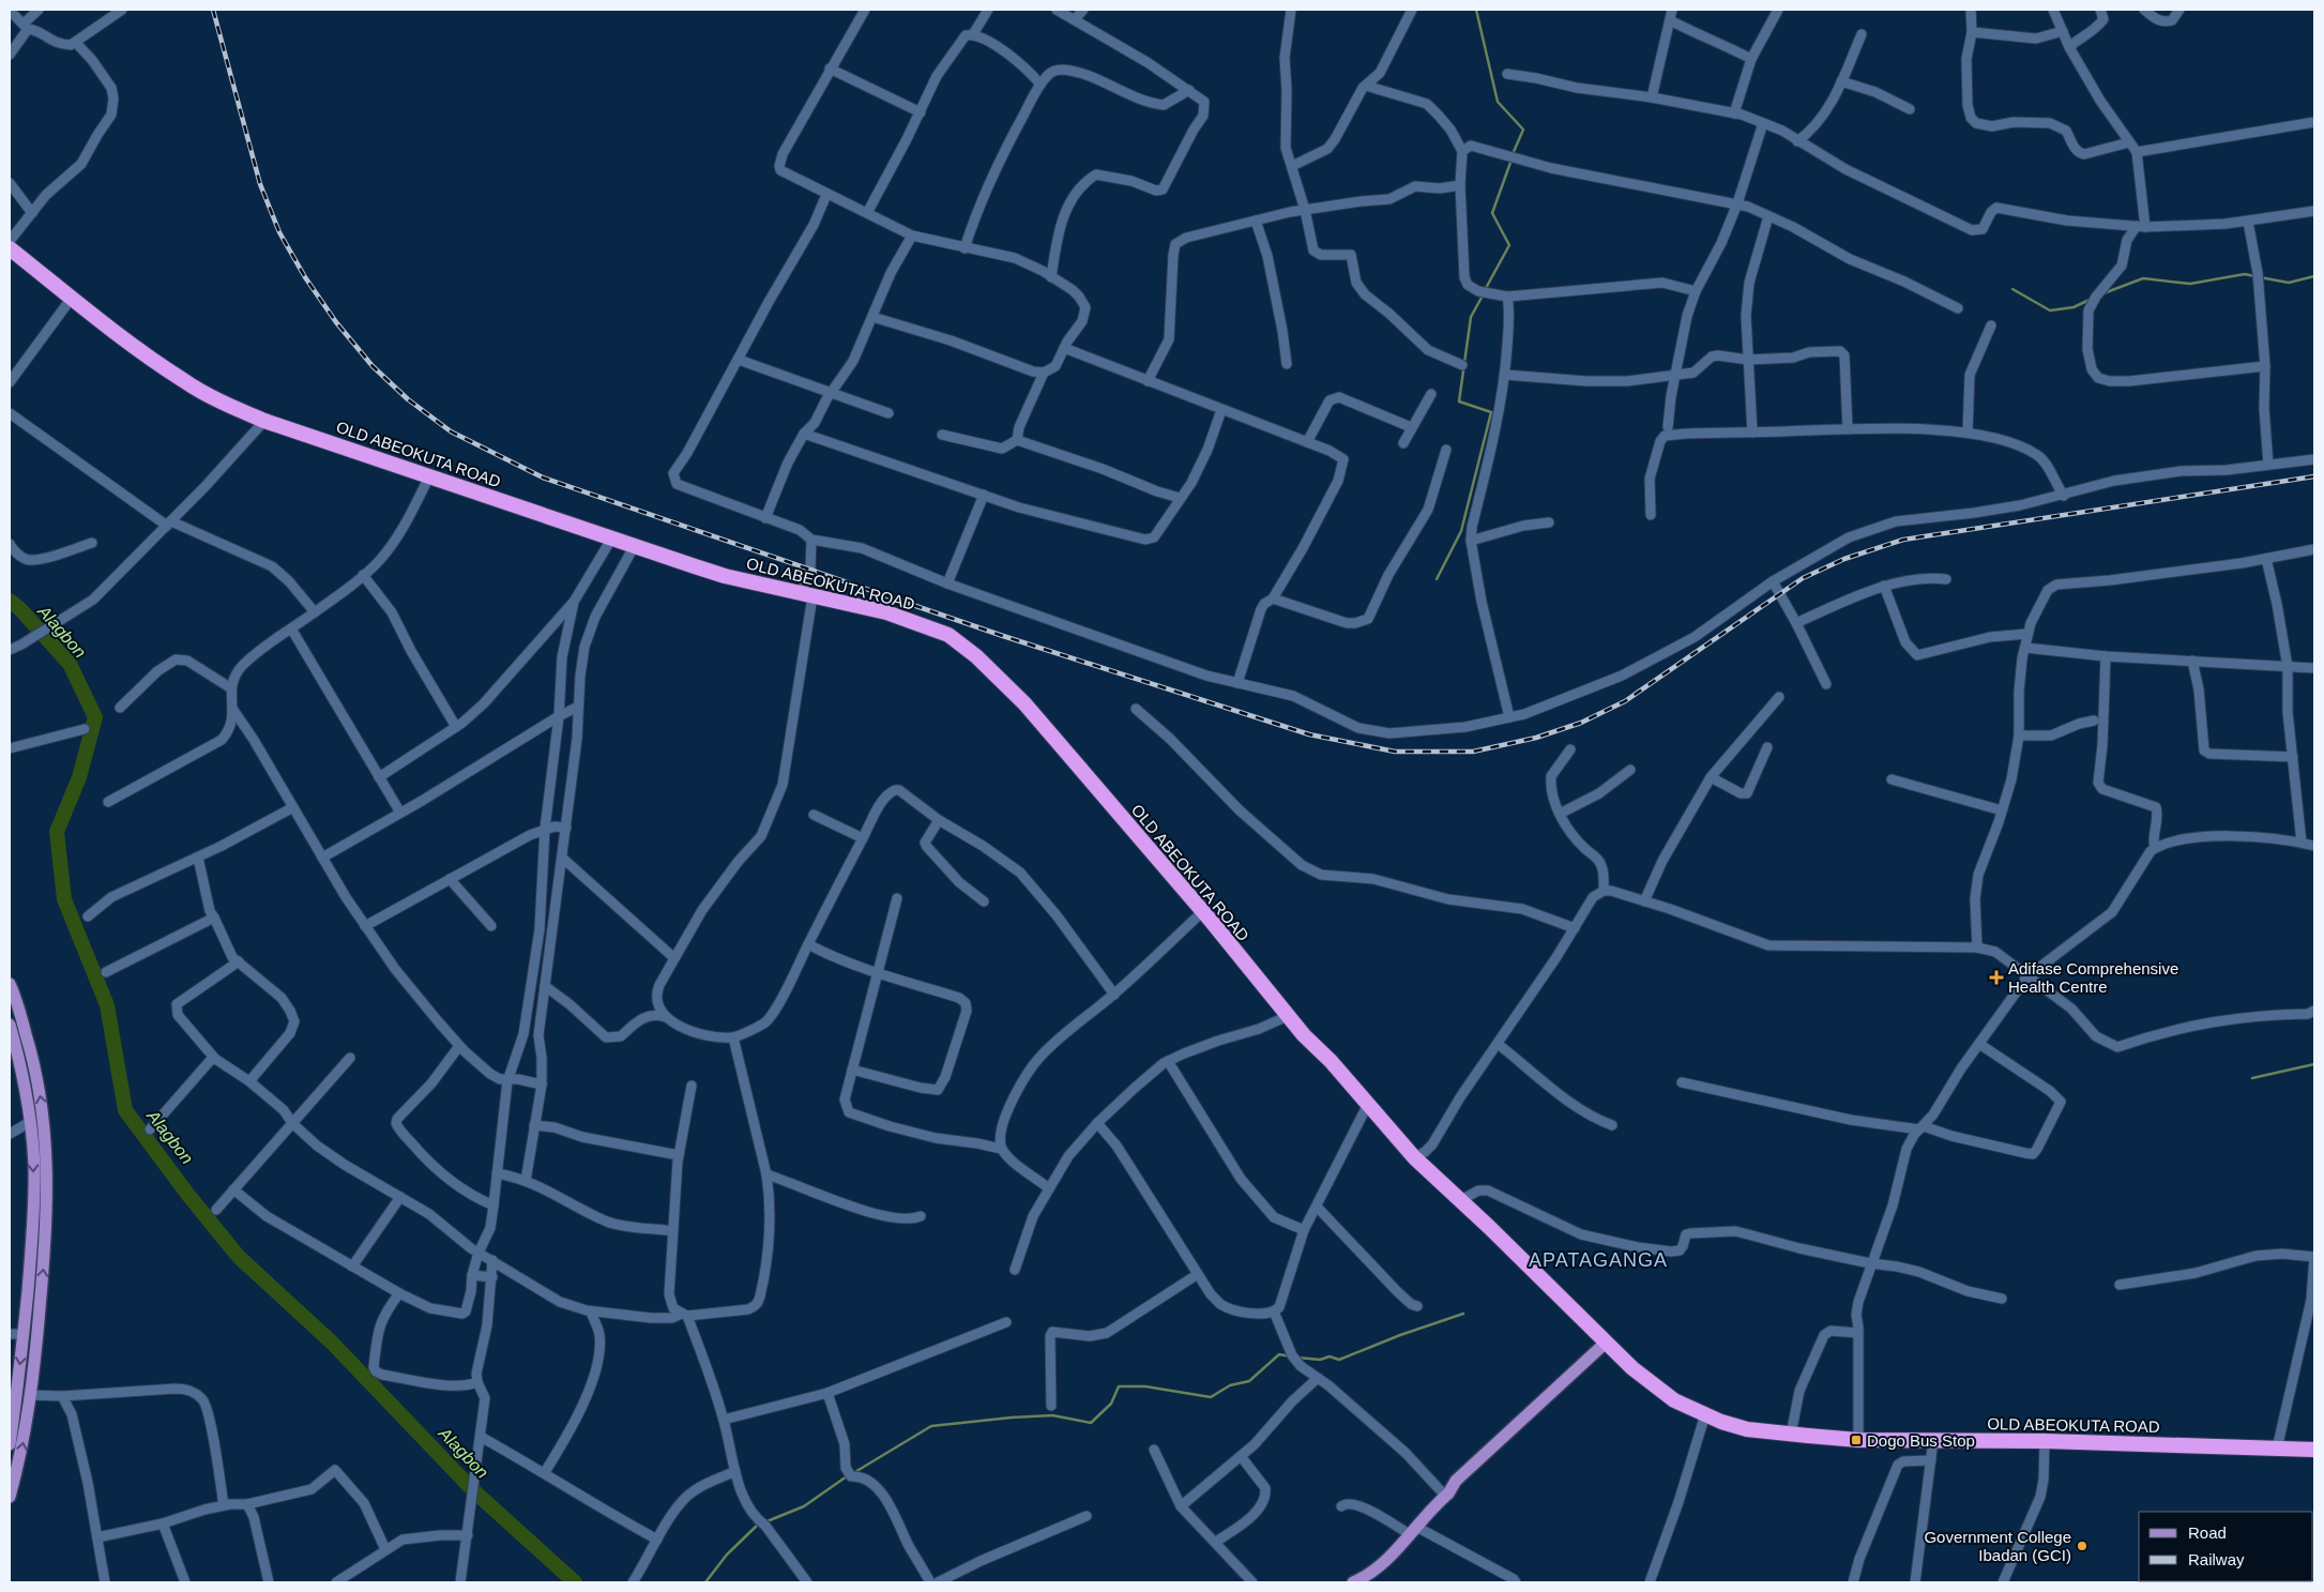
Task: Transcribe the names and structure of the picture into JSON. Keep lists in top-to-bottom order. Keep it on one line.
{"streets":{"highway":["OLD ABEOKUTA ROAD"]},"districts":["APATAGANGA"],"water":["Alagbon"],"places":{"health":["Adifase Comprehensive Health Centre"],"transit":["Dogo Bus Stop"],"other":["Government College Ibadan (GCI)"]},"legend":["Road","Railway"]}
